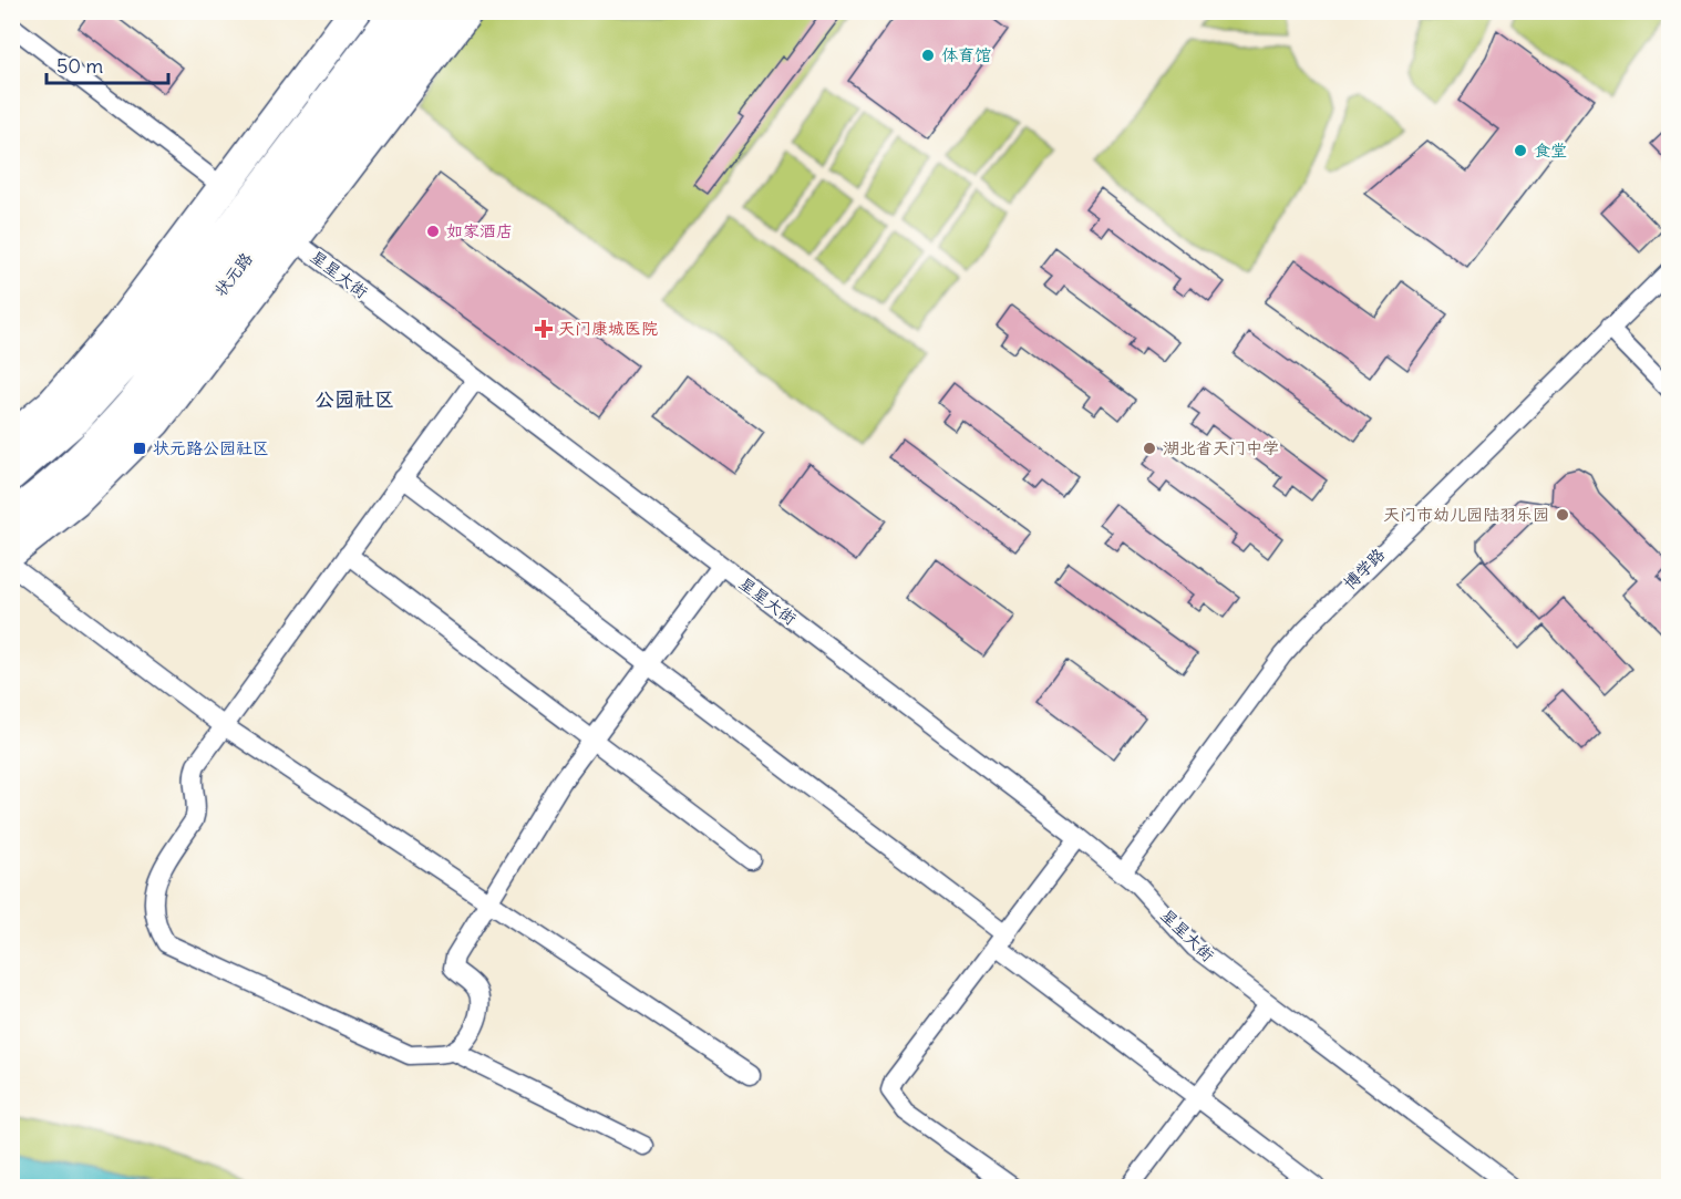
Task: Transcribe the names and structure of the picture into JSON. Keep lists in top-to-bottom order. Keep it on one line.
{"streets":{"highway":["状元路"],"street":["星星大街","博学路"]},"crossings":[["状元路","星星大街"],["星星大街","博学路"]],"districts":["公园社区"],"places":{"other":["体育馆","食堂","如家酒店","湖北省天门中学","天门市幼儿园陆羽乐园"],"health":["天门康城医院"],"transit":["状元路公园社区"]},"scale_bar":"50 m"}
